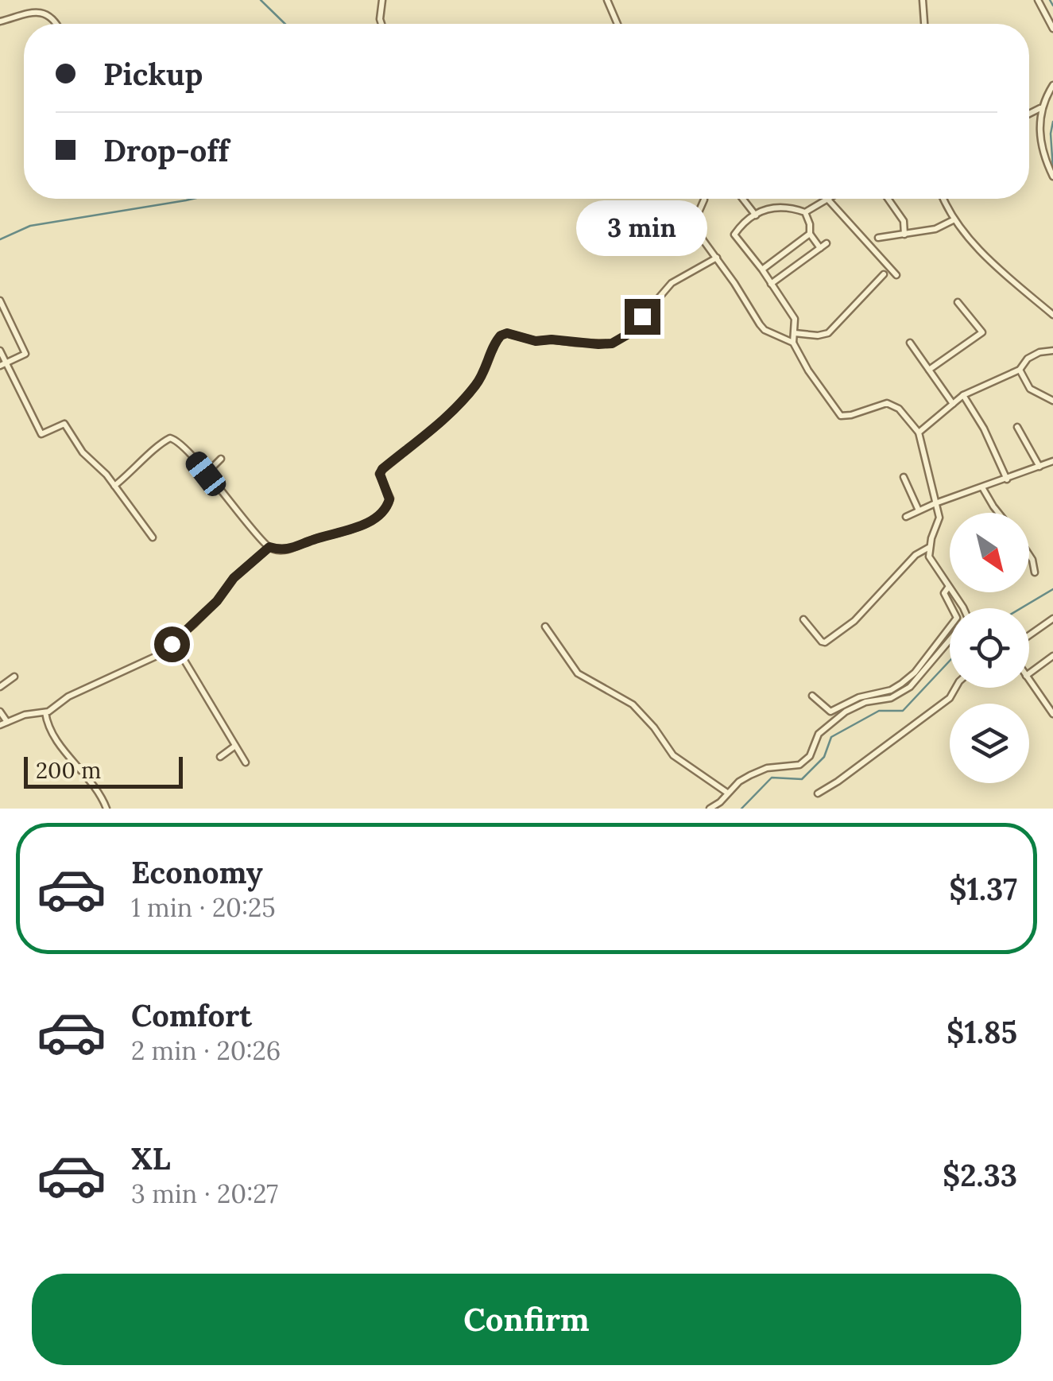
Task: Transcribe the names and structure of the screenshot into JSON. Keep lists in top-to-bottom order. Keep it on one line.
{"scale_bar":"200 m","north":"bottom right","page":{"banner":["Pickup","Drop-off"],"bubble":"3 min","scale":"200 m","list":[{"name":"Economy","note":"1 min · 20:25","value":"$1.37"},{"name":"Comfort","note":"2 min · 20:26","value":"$1.85"},{"name":"XL","note":"3 min · 20:27","value":"$2.33"}],"buttons":"Confirm"}}
